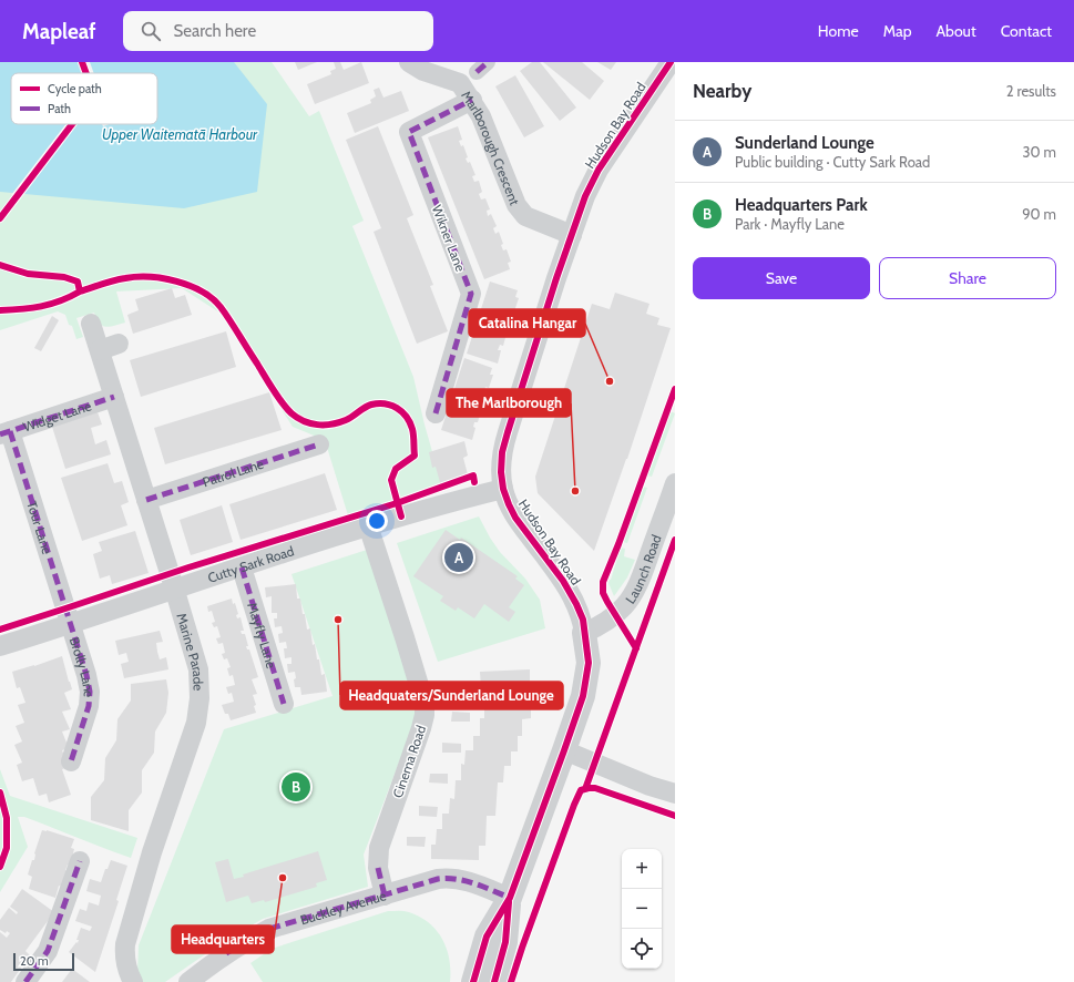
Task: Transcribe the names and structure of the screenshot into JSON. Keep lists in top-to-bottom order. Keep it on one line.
{"streets":{"street":["Hudson Bay Road","Marlborough Crescent","Wikner Lane","Widget Lane","Patrol Lane","Tour Lane","Cutty Sark Road","Launch Road","Mayfly Lane","Marine Parade","Brolly Lane","Cinema Road","Buckley Avenue"]},"crossings":[["Hudson Bay Road","Marlborough Crescent"],["Hudson Bay Road","Cutty Sark Road"],["Hudson Bay Road","Launch Road"],["Hudson Bay Road","Buckley Avenue"],["Marlborough Crescent","Wikner Lane"],["Widget Lane","Tour Lane"],["Widget Lane","Marine Parade"],["Patrol Lane","Marine Parade"],["Tour Lane","Cutty Sark Road"],["Tour Lane","Brolly Lane"],["Cutty Sark Road","Mayfly Lane"],["Cutty Sark Road","Marine Parade"],["Cutty Sark Road","Brolly Lane"],["Cutty Sark Road","Cinema Road"],["Cinema Road","Buckley Avenue"]],"water":["Upper Waitematā Harbour"],"places":["Catalina Hangar","The Marlborough","Headquaters/Sunderland Lounge","Headquarters"],"legend":["Cycle path","Path"],"scale_bar":"20 m","page":{"header":"Mapleaf","search":"Search here","nav":["Home","Map","About","Contact"],"heading":["Nearby","2 results"],"list":[{"mark":"A","name":"Sunderland Lounge","note":"Public building · Cutty Sark Road","value":"30 m"},{"mark":"B","name":"Headquarters Park","note":"Park · Mayfly Lane","value":"90 m"}],"buttons":["Save","Share"],"pins":["A","B"],"map_buttons":["+","−"],"scale":"20 m"}}
